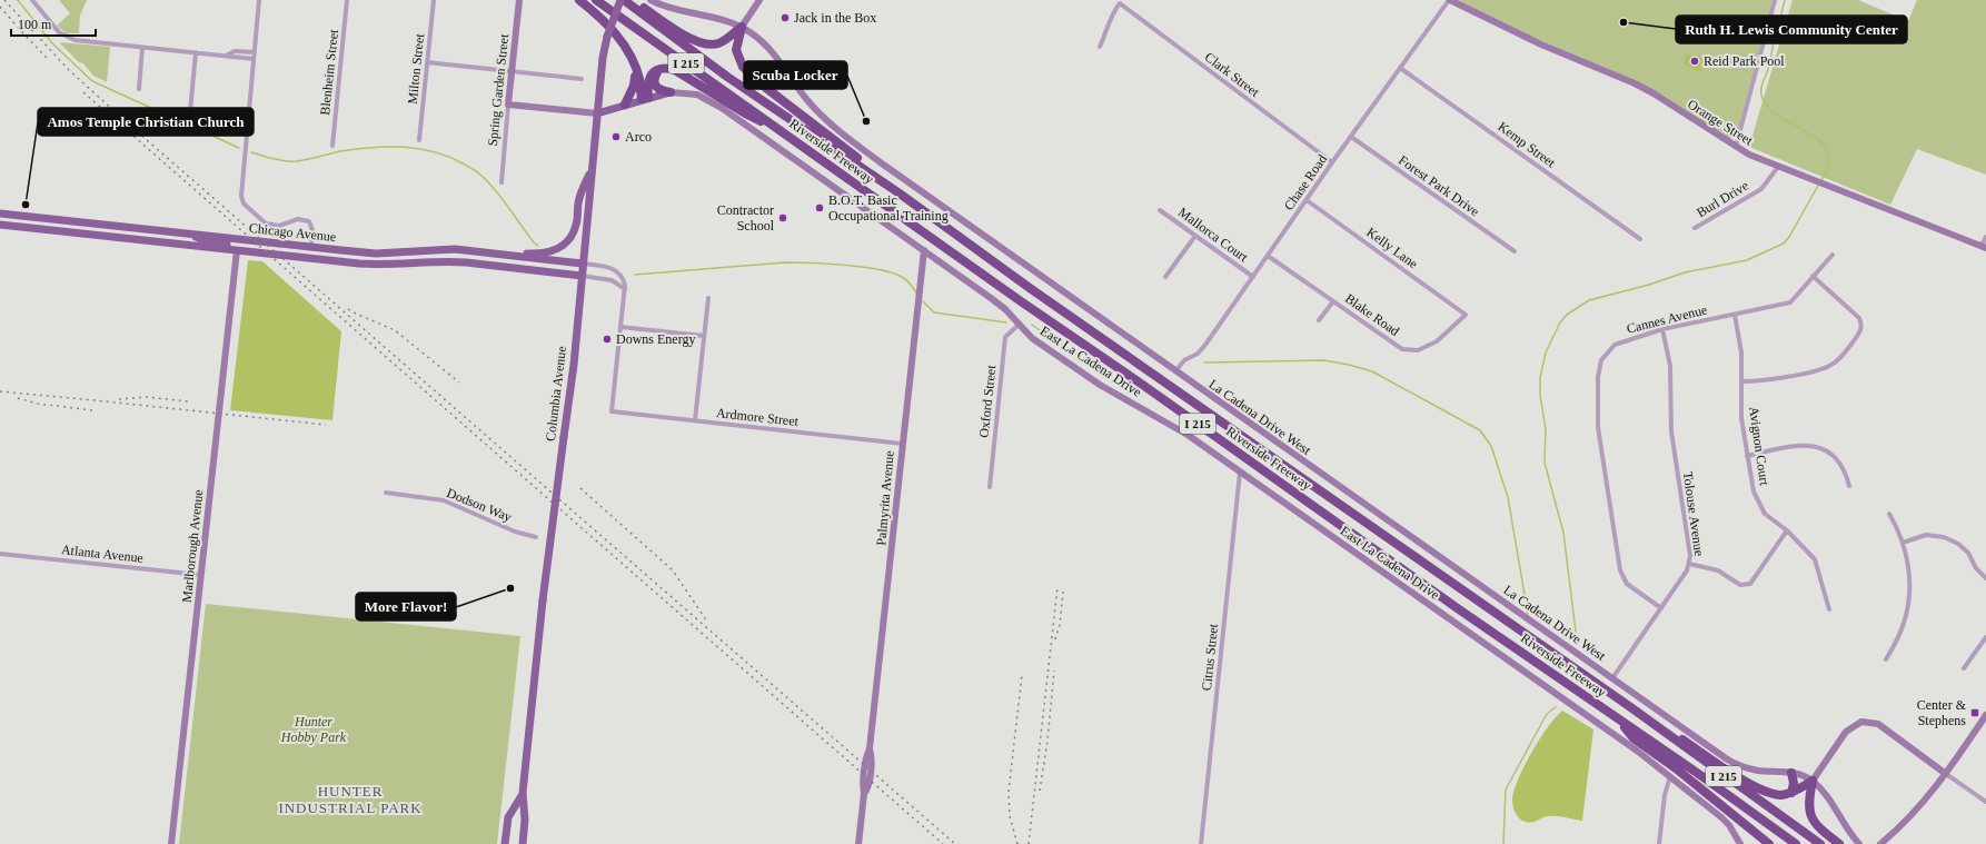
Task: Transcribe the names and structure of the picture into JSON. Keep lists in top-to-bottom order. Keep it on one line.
{"streets":{"highway":["I 215","Riverside Freeway"],"main road":["Spring Garden Street","Orange Street","Chicago Avenue","East La Cadena Drive","Columbia Avenue","La Cadena Drive West","Palmyrita Avenue","Marlborough Avenue"],"street":["Milton Street","Blenheim Street","Clark Street","Kemp Street","Chase Road","Forest Park Drive","Burl Drive","Mallorca Court","Kelly Lane","Blake Road","Cannes Avenue","Oxford Street","Ardmore Street","Avignon Court","Dodson Way","Tolouse Avenue","Atlanta Avenue","Citrus Street"]},"crossings":[["Clark Street","Chase Road"],["Orange Street","Chase Road"],["Orange Street","Burl Drive"],["Kemp Street","Chase Road"],["Riverside Freeway","Columbia Avenue"],["Chase Road","Forest Park Drive"],["Chase Road","Mallorca Court"],["Chase Road","Kelly Lane"],["Chase Road","Blake Road"],["Chase Road","La Cadena Drive West"],["Chicago Avenue","Columbia Avenue"],["Chicago Avenue","Marlborough Avenue"],["Kelly Lane","Blake Road"],["Cannes Avenue","Avignon Court"],["Cannes Avenue","Tolouse Avenue"],["East La Cadena Drive","Columbia Avenue"],["East La Cadena Drive","Oxford Street"],["East La Cadena Drive","Palmyrita Avenue"],["East La Cadena Drive","Citrus Street"],["Ardmore Street","Palmyrita Avenue"],["La Cadena Drive West","Tolouse Avenue"],["Marlborough Avenue","Atlanta Avenue"]],"districts":["HUNTER INDUSTRIAL PARK"],"parks":["Hunter Hobby Park"],"places":{"other":["Jack in the Box","Ruth H. Lewis Community Center","Reid Park Pool","Scuba Locker","Arco","Amos Temple Christian Church","B.O.T. Basic Occupational Training","Contractor School","Downs Energy","More Flavor!"],"transit":["Center & Stephens"]},"scale_bar":"100 m"}
